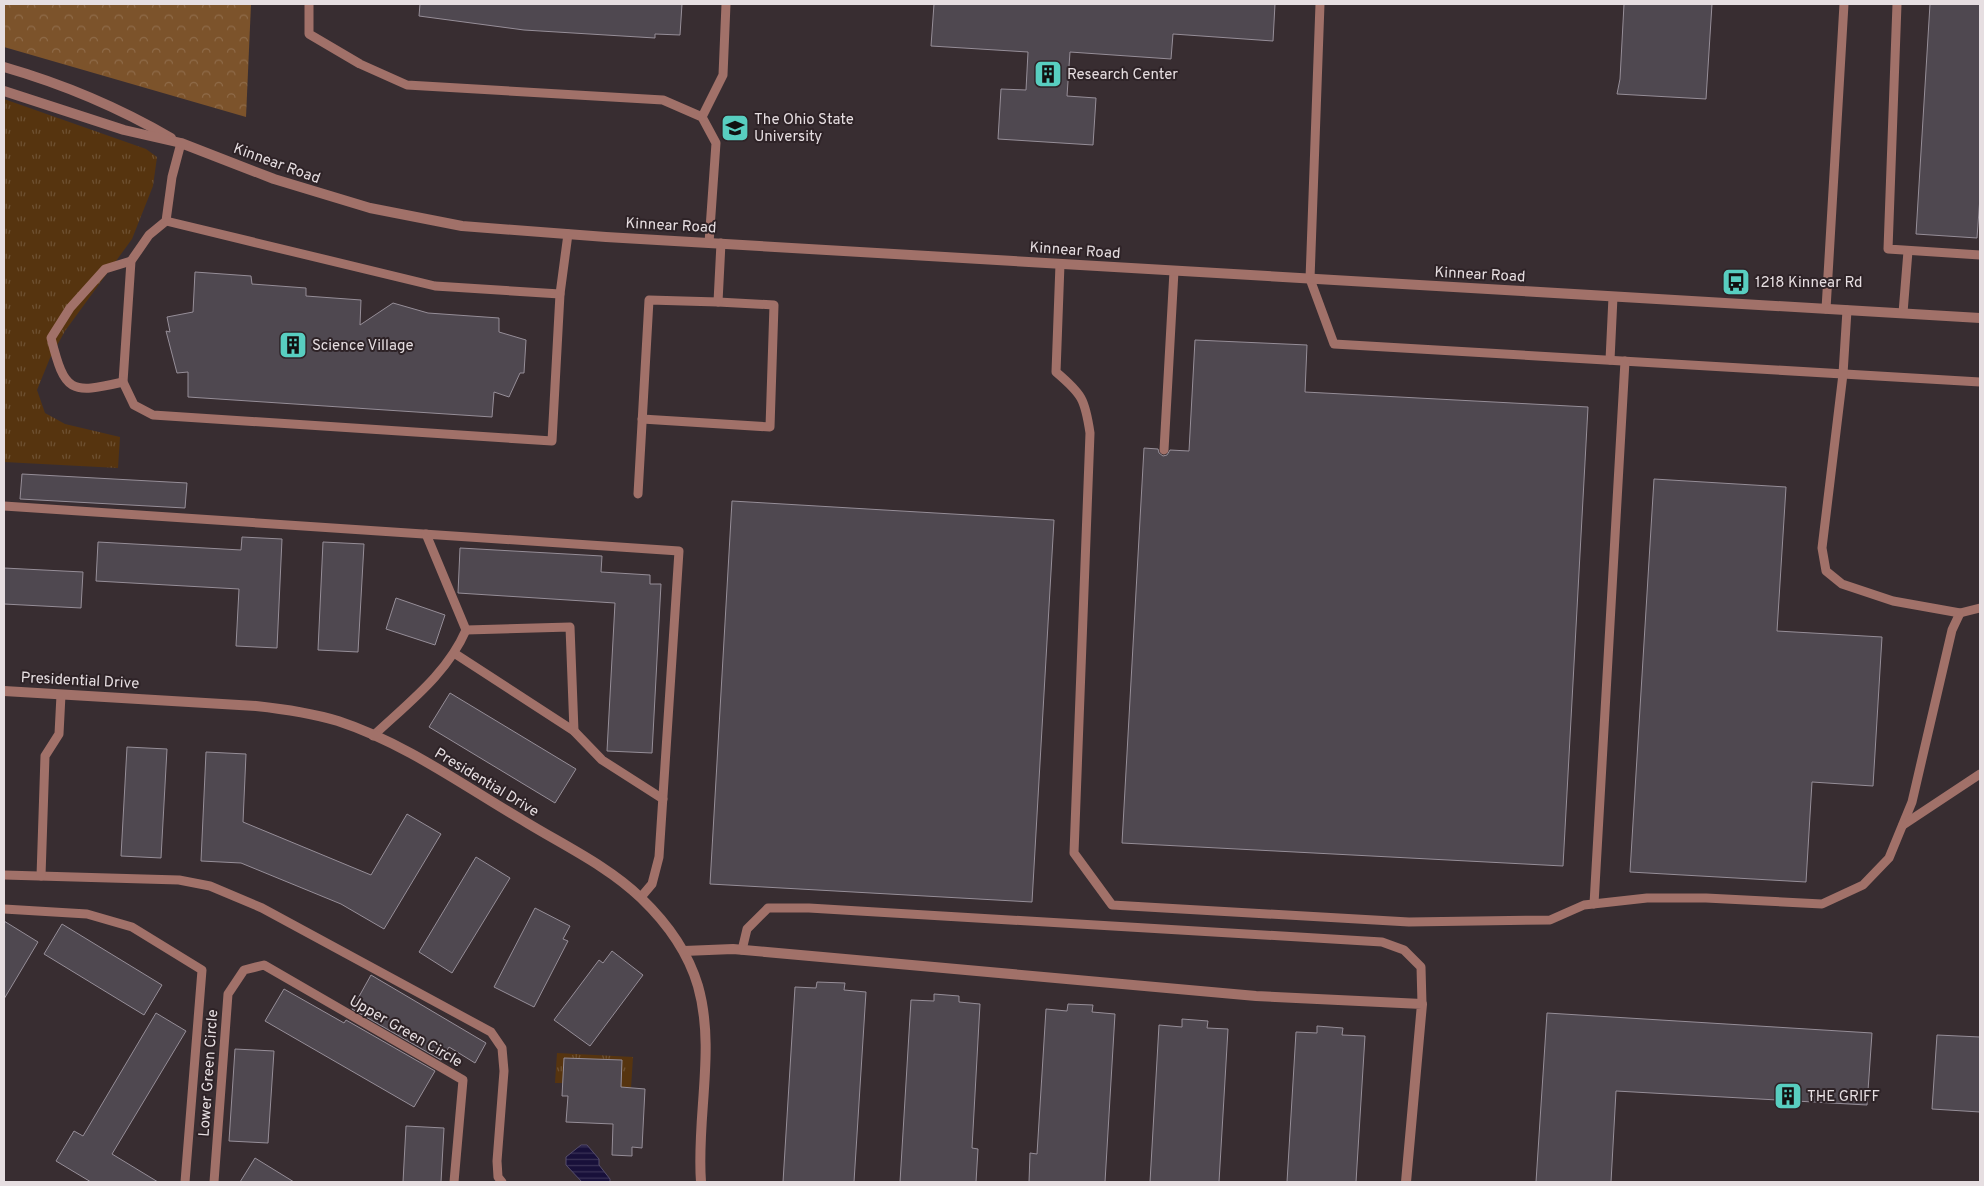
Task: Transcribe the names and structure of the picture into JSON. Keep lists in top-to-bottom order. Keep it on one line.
{"streets":{"street":["Kinnear Road","Presidential Drive"],"lane":["Upper Green Circle","Lower Green Circle"]},"crossings":[["Upper Green Circle","Lower Green Circle"]],"places":{"building":["Research Center","Science Village","T·H·E GRIFF"],"school or university":["The Ohio State University"],"bus stop":["1218 Kinnear Rd"]}}
